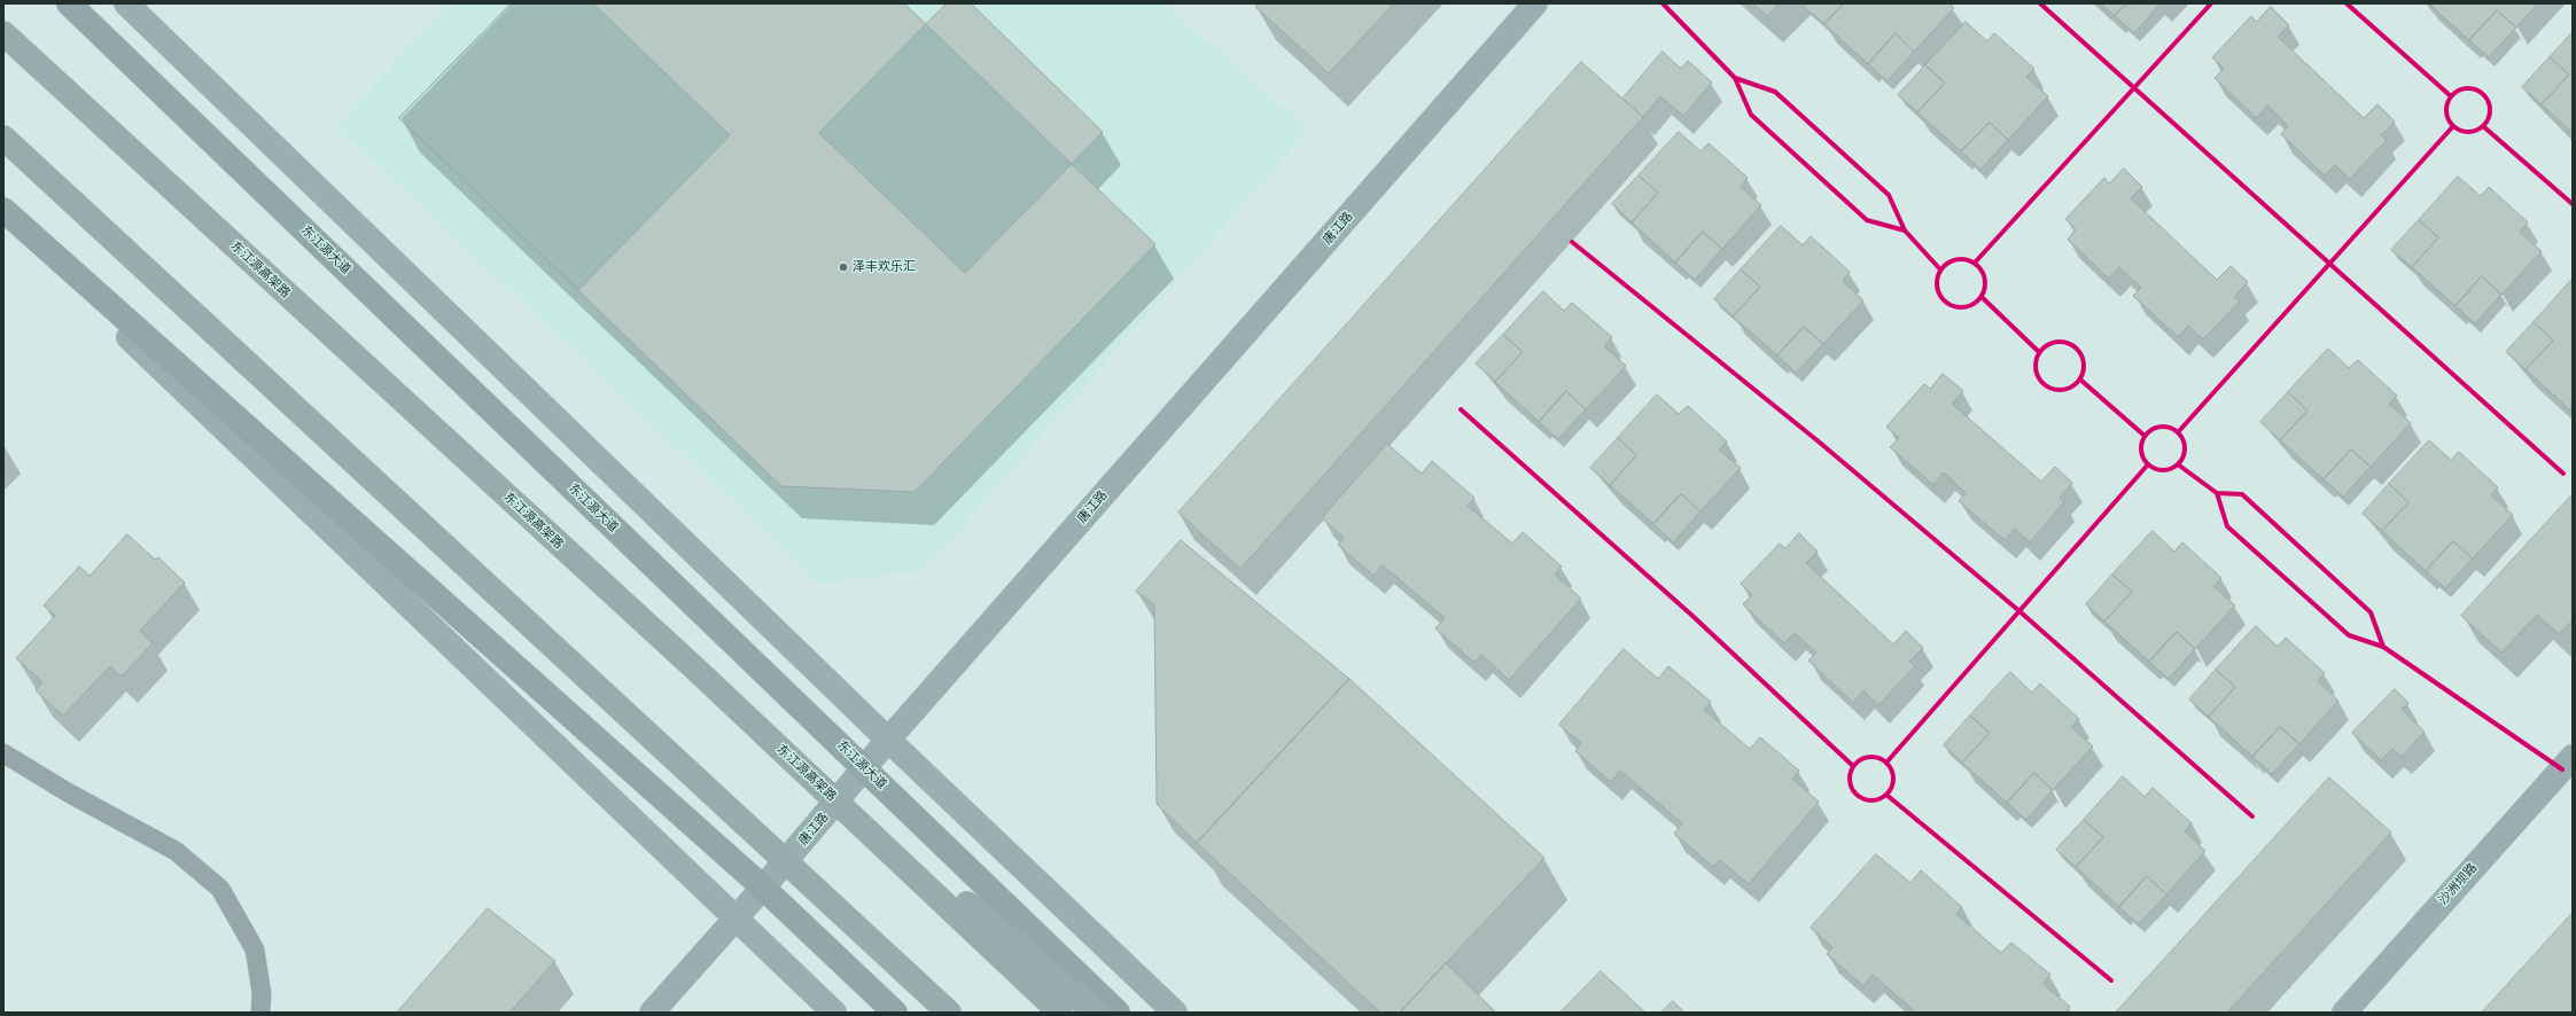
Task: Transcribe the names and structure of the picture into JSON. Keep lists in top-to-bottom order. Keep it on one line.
{"streets":{"highway":["东江源高架路"],"main road":["东江源大道"],"street":["唐江路","沙洲坝路"]},"crossings":[["唐江路","东江源大道"]],"places":["泽丰欢乐汇"]}
